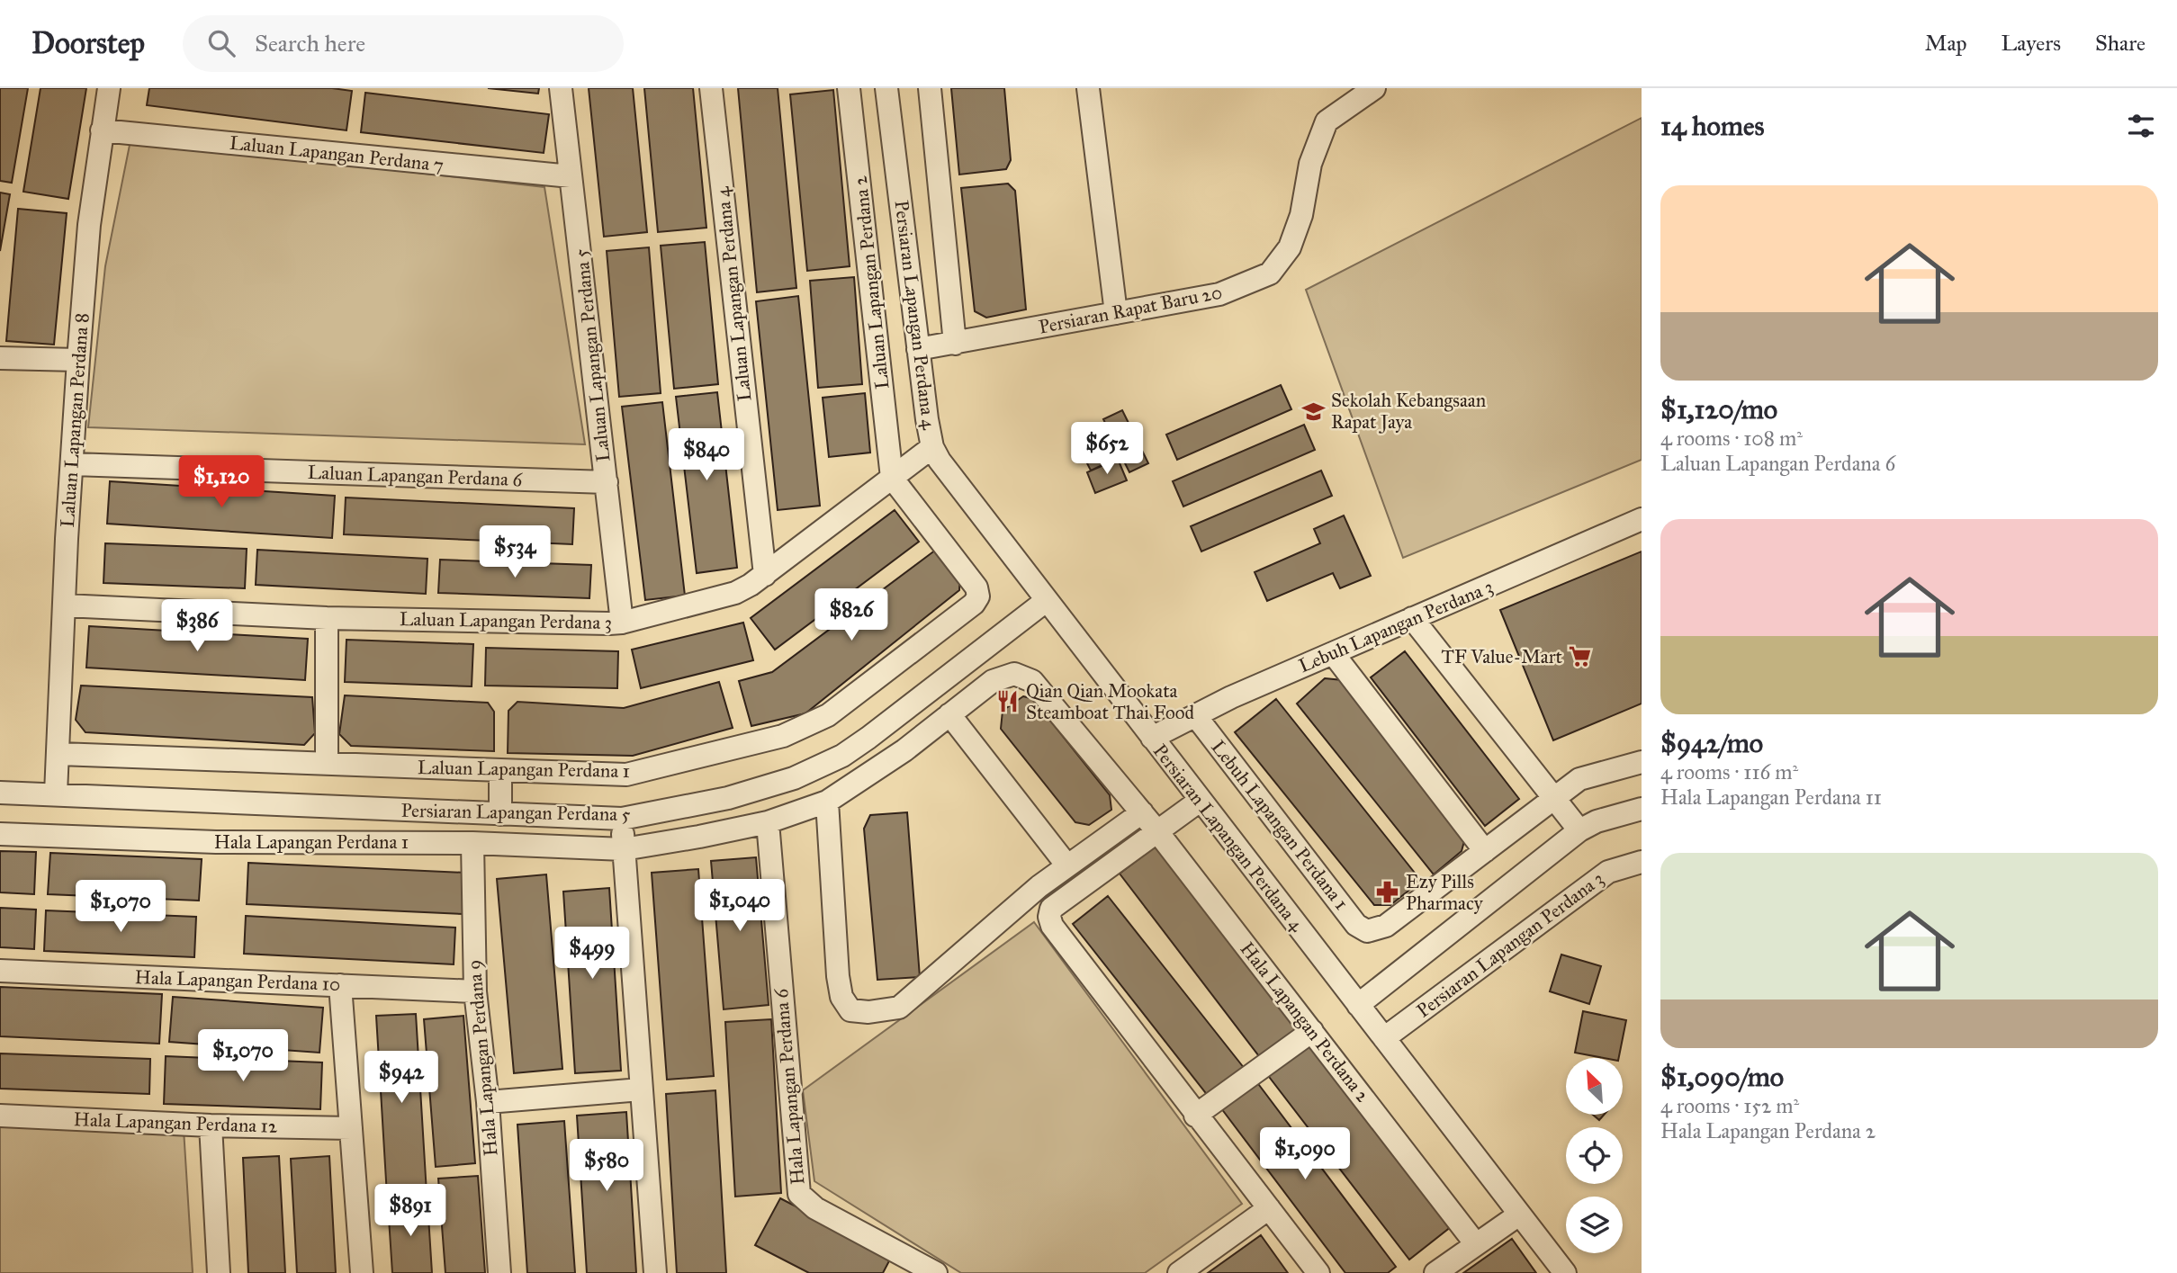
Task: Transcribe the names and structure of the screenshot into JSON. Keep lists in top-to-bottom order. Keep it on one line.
{"streets":{"street":["Laluan Lapangan Perdana 7","Laluan Lapangan Perdana 2","Laluan Lapangan Perdana 4","Persiaran Rapat Baru 20","Persiaran Lapangan Perdana 4","Laluan Lapangan Perdana 5","Laluan Lapangan Perdana 8","Laluan Lapangan Perdana 6","Laluan Lapangan Perdana 3","Lebuh Lapangan Perdana 3","Laluan Lapangan Perdana 1","Persiaran Lapangan Perdana 5","Lebuh Lapangan Perdana 1","Hala Lapangan Perdana 1","Persiaran Lapangan Perdana 3","Hala Lapangan Perdana 10","Hala Lapangan Perdana 2","Hala Lapangan Perdana 9","Hala Lapangan Perdana 6","Hala Lapangan Perdana 12"]},"crossings":[["Laluan Lapangan Perdana 7","Laluan Lapangan Perdana 5"],["Laluan Lapangan Perdana 7","Laluan Lapangan Perdana 8"],["Laluan Lapangan Perdana 2","Laluan Lapangan Perdana 3"],["Laluan Lapangan Perdana 2","Laluan Lapangan Perdana 1"],["Laluan Lapangan Perdana 4","Laluan Lapangan Perdana 3"],["Persiaran Rapat Baru 20","Persiaran Lapangan Perdana 4"],["Persiaran Lapangan Perdana 4","Laluan Lapangan Perdana 3"],["Persiaran Lapangan Perdana 4","Lebuh Lapangan Perdana 3"],["Persiaran Lapangan Perdana 4","Persiaran Lapangan Perdana 5"],["Persiaran Lapangan Perdana 4","Persiaran Lapangan Perdana 3"],["Laluan Lapangan Perdana 5","Laluan Lapangan Perdana 6"],["Laluan Lapangan Perdana 5","Laluan Lapangan Perdana 3"],["Laluan Lapangan Perdana 8","Laluan Lapangan Perdana 6"],["Laluan Lapangan Perdana 8","Laluan Lapangan Perdana 3"],["Laluan Lapangan Perdana 8","Laluan Lapangan Perdana 1"],["Laluan Lapangan Perdana 8","Persiaran Lapangan Perdana 5"],["Laluan Lapangan Perdana 3","Laluan Lapangan Perdana 1"],["Lebuh Lapangan Perdana 3","Lebuh Lapangan Perdana 1"],["Hala Lapangan Perdana 1","Hala Lapangan Perdana 2"],["Hala Lapangan Perdana 1","Hala Lapangan Perdana 9"],["Hala Lapangan Perdana 1","Hala Lapangan Perdana 6"],["Hala Lapangan Perdana 10","Hala Lapangan Perdana 9"]],"places":{"school or university":["Sekolah Kebangsaan Rapat Jaya"],"supermarket":["TF Value-Mart"],"restaurant":["Qian Qian Mookata Steamboat Thai Food"],"pharmacy":["Ezy Pills Pharmacy"]},"north":"top left","page":{"header":"Doorstep","search":"Search here","nav":["Map","Layers","Share"],"heading":"14 homes","list":[{"name":"$1,120/mo","note":"4 rooms · 108 m² · Laluan Lapangan Perdana 6"},{"name":"$942/mo","note":"4 rooms · 116 m² · Hala Lapangan Perdana 11"},{"name":"$1,090/mo","note":"4 rooms · 152 m² · Hala Lapangan Perdana 2"}],"price":["$652","$840","$1,120","$534","$826","$386","$1,040","$1,070","$499","$1,070","$942","$1,090","$580","$891"]}}
